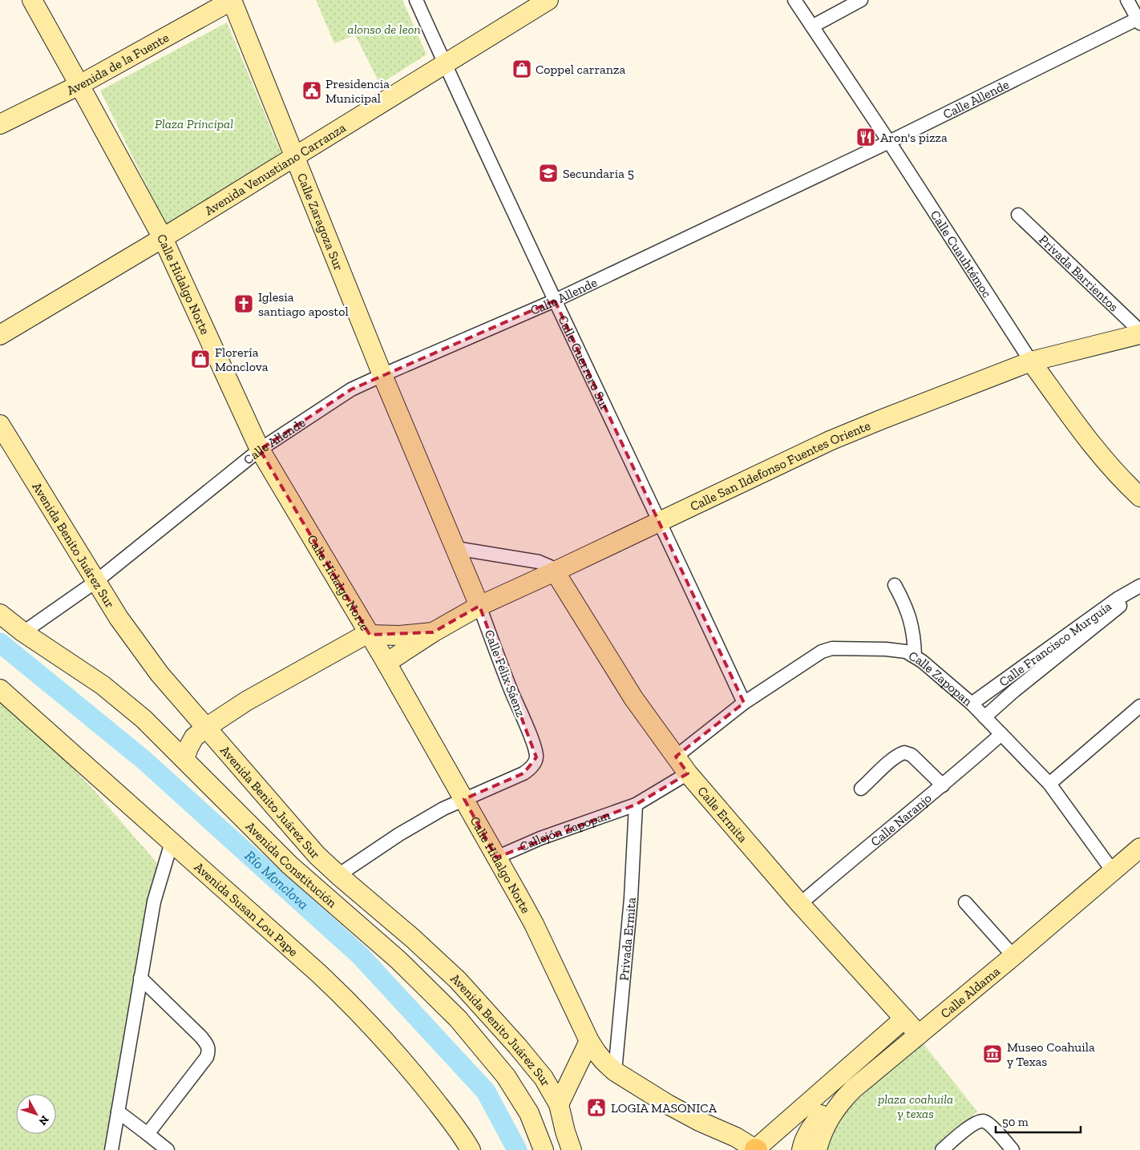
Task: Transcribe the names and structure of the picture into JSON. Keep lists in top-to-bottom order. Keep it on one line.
{"streets":{"street":["Avenida de la Fuente","Calle Allende","Avenida Venustiano Carranza","Calle Zaragoza Sur","Calle Cuauhtémoc","Privada Barrientos","Calle Hidalgo Norte","Calle Guerrero Sur","Calle San Ildefonso Fuentes Oriente","Avenida Benito Juárez Sur","Calle Francisco Murguía","Calle Félix Sáenz","Calle Zapopan","Calle Ermita","Calle Naranjo","Callejón Zapopan","Avenida Constitución","Avenida Susan Lou Pape","Privada Ermita","Calle Aldama"]},"crossings":[["Avenida de la Fuente","Calle Zaragoza Sur"],["Avenida de la Fuente","Calle Hidalgo Norte"],["Calle Allende","Calle Zaragoza Sur"],["Calle Allende","Calle Cuauhtémoc"],["Calle Allende","Calle Hidalgo Norte"],["Calle Allende","Calle Guerrero Sur"],["Calle Allende","Avenida Benito Juárez Sur"],["Calle Allende","Calle Félix Sáenz"],["Calle Allende","Avenida Constitución"],["Avenida Venustiano Carranza","Calle Zaragoza Sur"],["Avenida Venustiano Carranza","Calle Hidalgo Norte"],["Avenida Venustiano Carranza","Calle Guerrero Sur"],["Calle Zaragoza Sur","Calle Félix Sáenz"],["Calle Cuauhtémoc","Calle San Ildefonso Fuentes Oriente"],["Calle Hidalgo Norte","Calle San Ildefonso Fuentes Oriente"],["Calle Hidalgo Norte","Calle Félix Sáenz"],["Calle Hidalgo Norte","Callejón Zapopan"],["Calle Hidalgo Norte","Privada Ermita"],["Calle Guerrero Sur","Calle San Ildefonso Fuentes Oriente"],["Calle Guerrero Sur","Calle Zapopan"],["Calle San Ildefonso Fuentes Oriente","Avenida Benito Juárez Sur"],["Calle San Ildefonso Fuentes Oriente","Calle Félix Sáenz"],["Calle San Ildefonso Fuentes Oriente","Calle Ermita"],["Calle San Ildefonso Fuentes Oriente","Avenida Constitución"],["Avenida Benito Juárez Sur","Calle Félix Sáenz"],["Calle Francisco Murguía","Calle Zapopan"],["Calle Zapopan","Calle Ermita"],["Calle Zapopan","Calle Naranjo"],["Calle Zapopan","Calle Aldama"],["Calle Ermita","Calle Naranjo"],["Calle Ermita","Calle Aldama"],["Callejón Zapopan","Privada Ermita"]],"water":["Río Monclova"],"parks":["alonso de leon","Plaza Principal","plaza coahuila y texas"],"places":{"shop":["Coppel carranza","Florería Monclova"],"public building":["Presidencia Municipal","LOGIA MASONICA"],"restaurant":["Aron's pizza"],"school or university":["Secundaria 5"],"church":["Iglesia santiago apostol"],"museum":["Museo Coahuila y Texas"]},"scale_bar":"50 m","north":"bottom right"}
